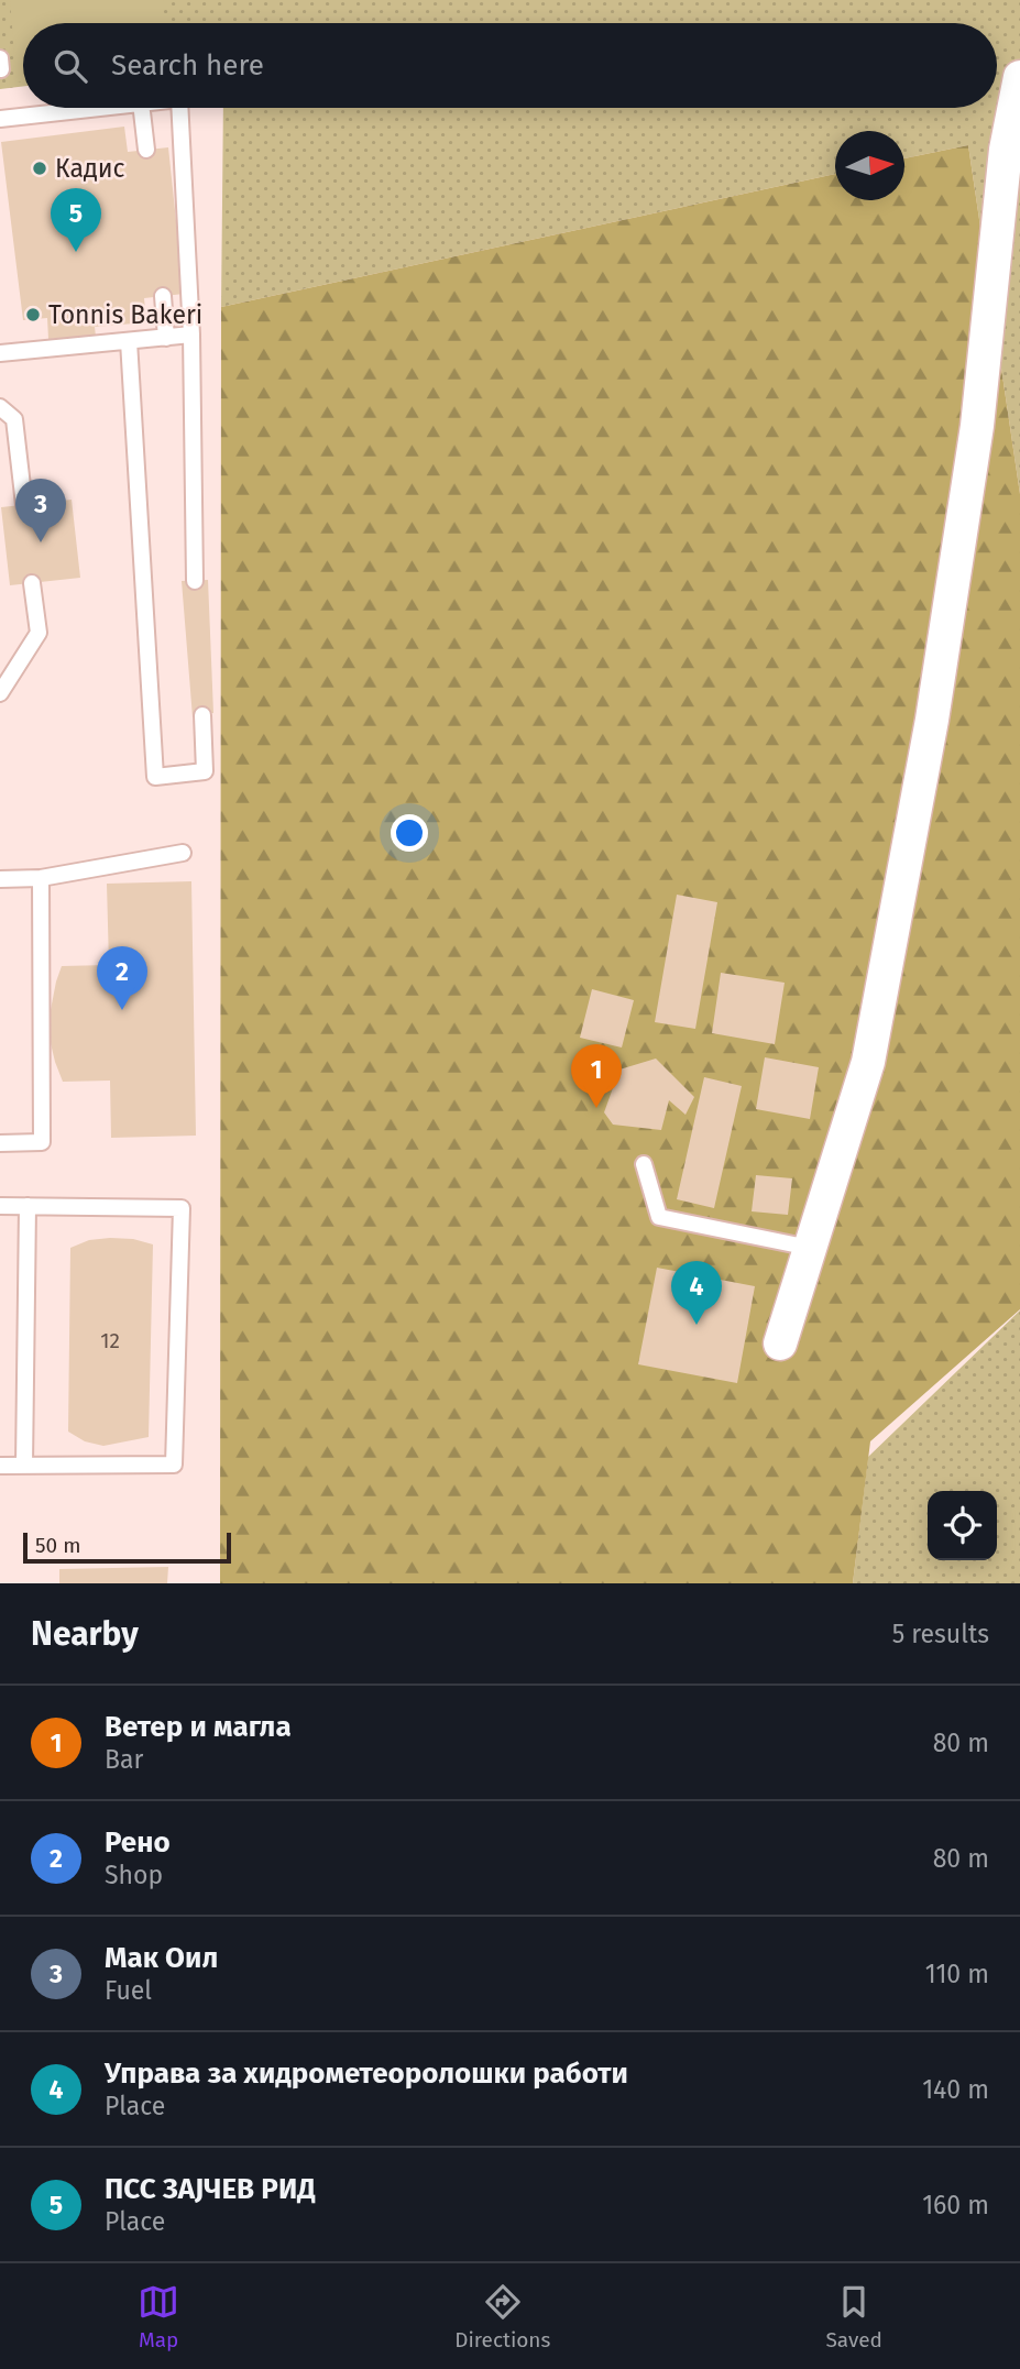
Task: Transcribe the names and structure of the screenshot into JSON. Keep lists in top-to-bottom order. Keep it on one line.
{"places":["Кадис","Tonnis Bakeri"],"house_numbers":["12"],"scale_bar":"50 m","north":"right","page":{"search":"Search here","pins":["5","3","2","1","4"],"scale":"50 m","heading":["Nearby","5 results"],"list":[{"mark":"1","name":"Ветер и магла","note":"Bar","value":"80 m"},{"mark":"2","name":"Рено","note":"Shop","value":"80 m"},{"mark":"3","name":"Мак Оил","note":"Fuel","value":"110 m"},{"mark":"4","name":"Управа за хидрометеоролошки работи","note":"Place","value":"140 m"},{"mark":"5","name":"ПСС ЗАЈЧЕВ РИД","note":"Place","value":"160 m"}],"nav":["Map","Directions","Saved"]}}
